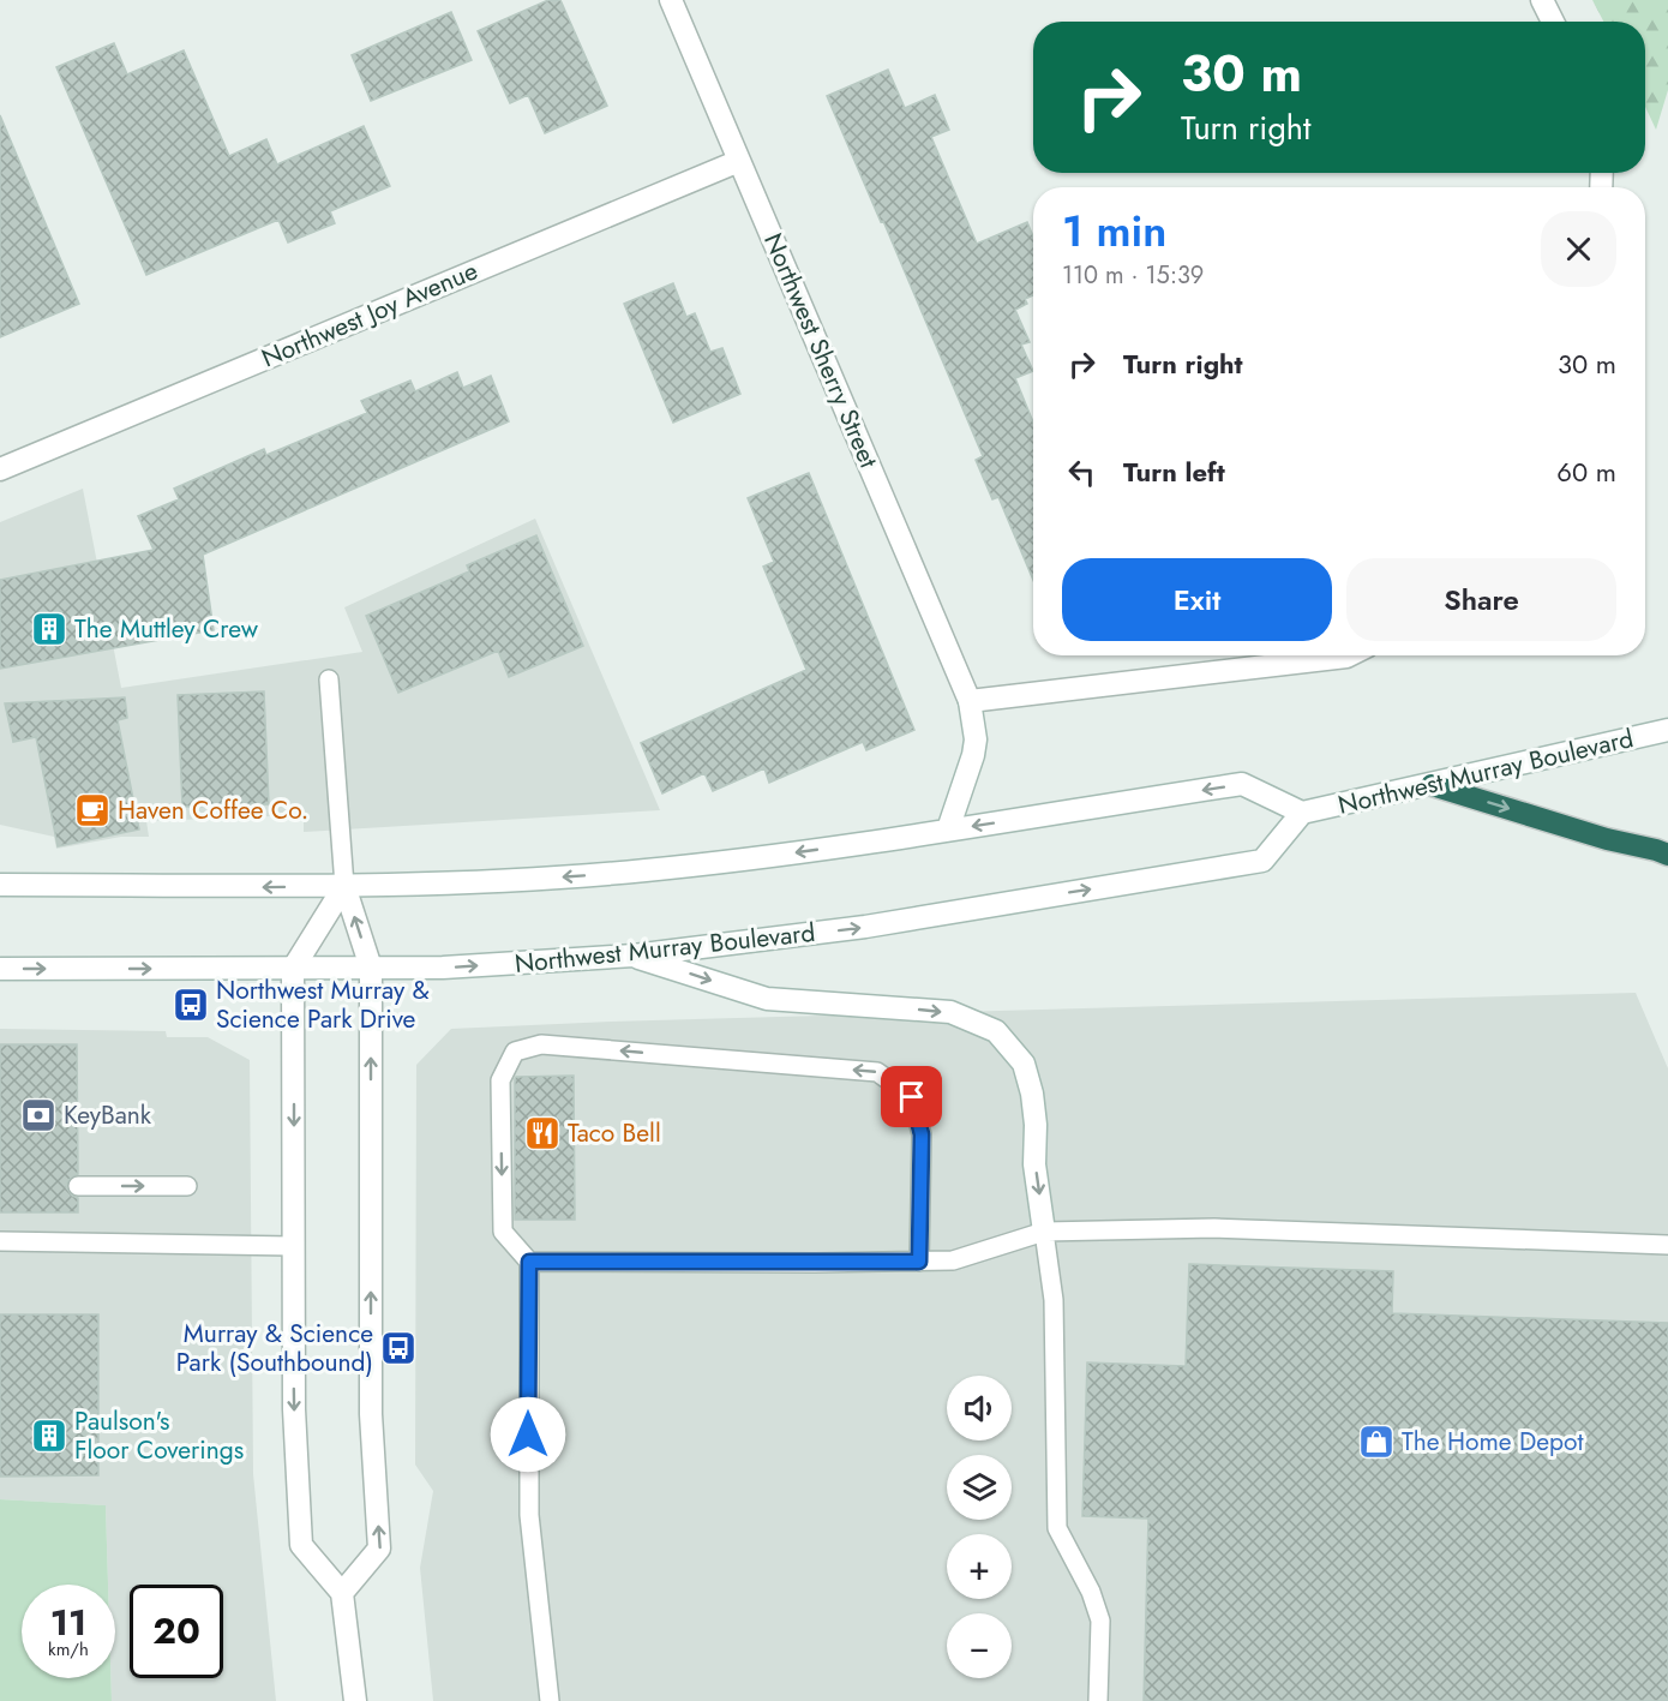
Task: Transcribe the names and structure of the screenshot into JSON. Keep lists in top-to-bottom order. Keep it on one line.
{"streets":{"main road":["Northwest Joy Avenue","Northwest Sherry Street","Northwest Murray Boulevard"]},"crossings":[["Northwest Joy Avenue","Northwest Sherry Street"],["Northwest Sherry Street","Northwest Murray Boulevard"]],"places":{"building":["The Muttley Crew","Paulson's Floor Coverings"],"cafe":["Haven Coffee Co."],"bus stop":["Northwest Murray & Science Park Drive","Murray & Science Park (Southbound)"],"bank":["KeyBank"],"restaurant":["Taco Bell"],"shop":["The Home Depot"]},"page":{"turn":["30 m","Turn right"],"heading":["1 min","110 m · 15:39"],"list":[{"name":"Turn right","value":"30 m"},{"name":"Turn left","value":"60 m"}],"buttons":["Exit","Share"],"map_buttons":["+","−"],"speed":"11 km/h","limit":"20"}}
